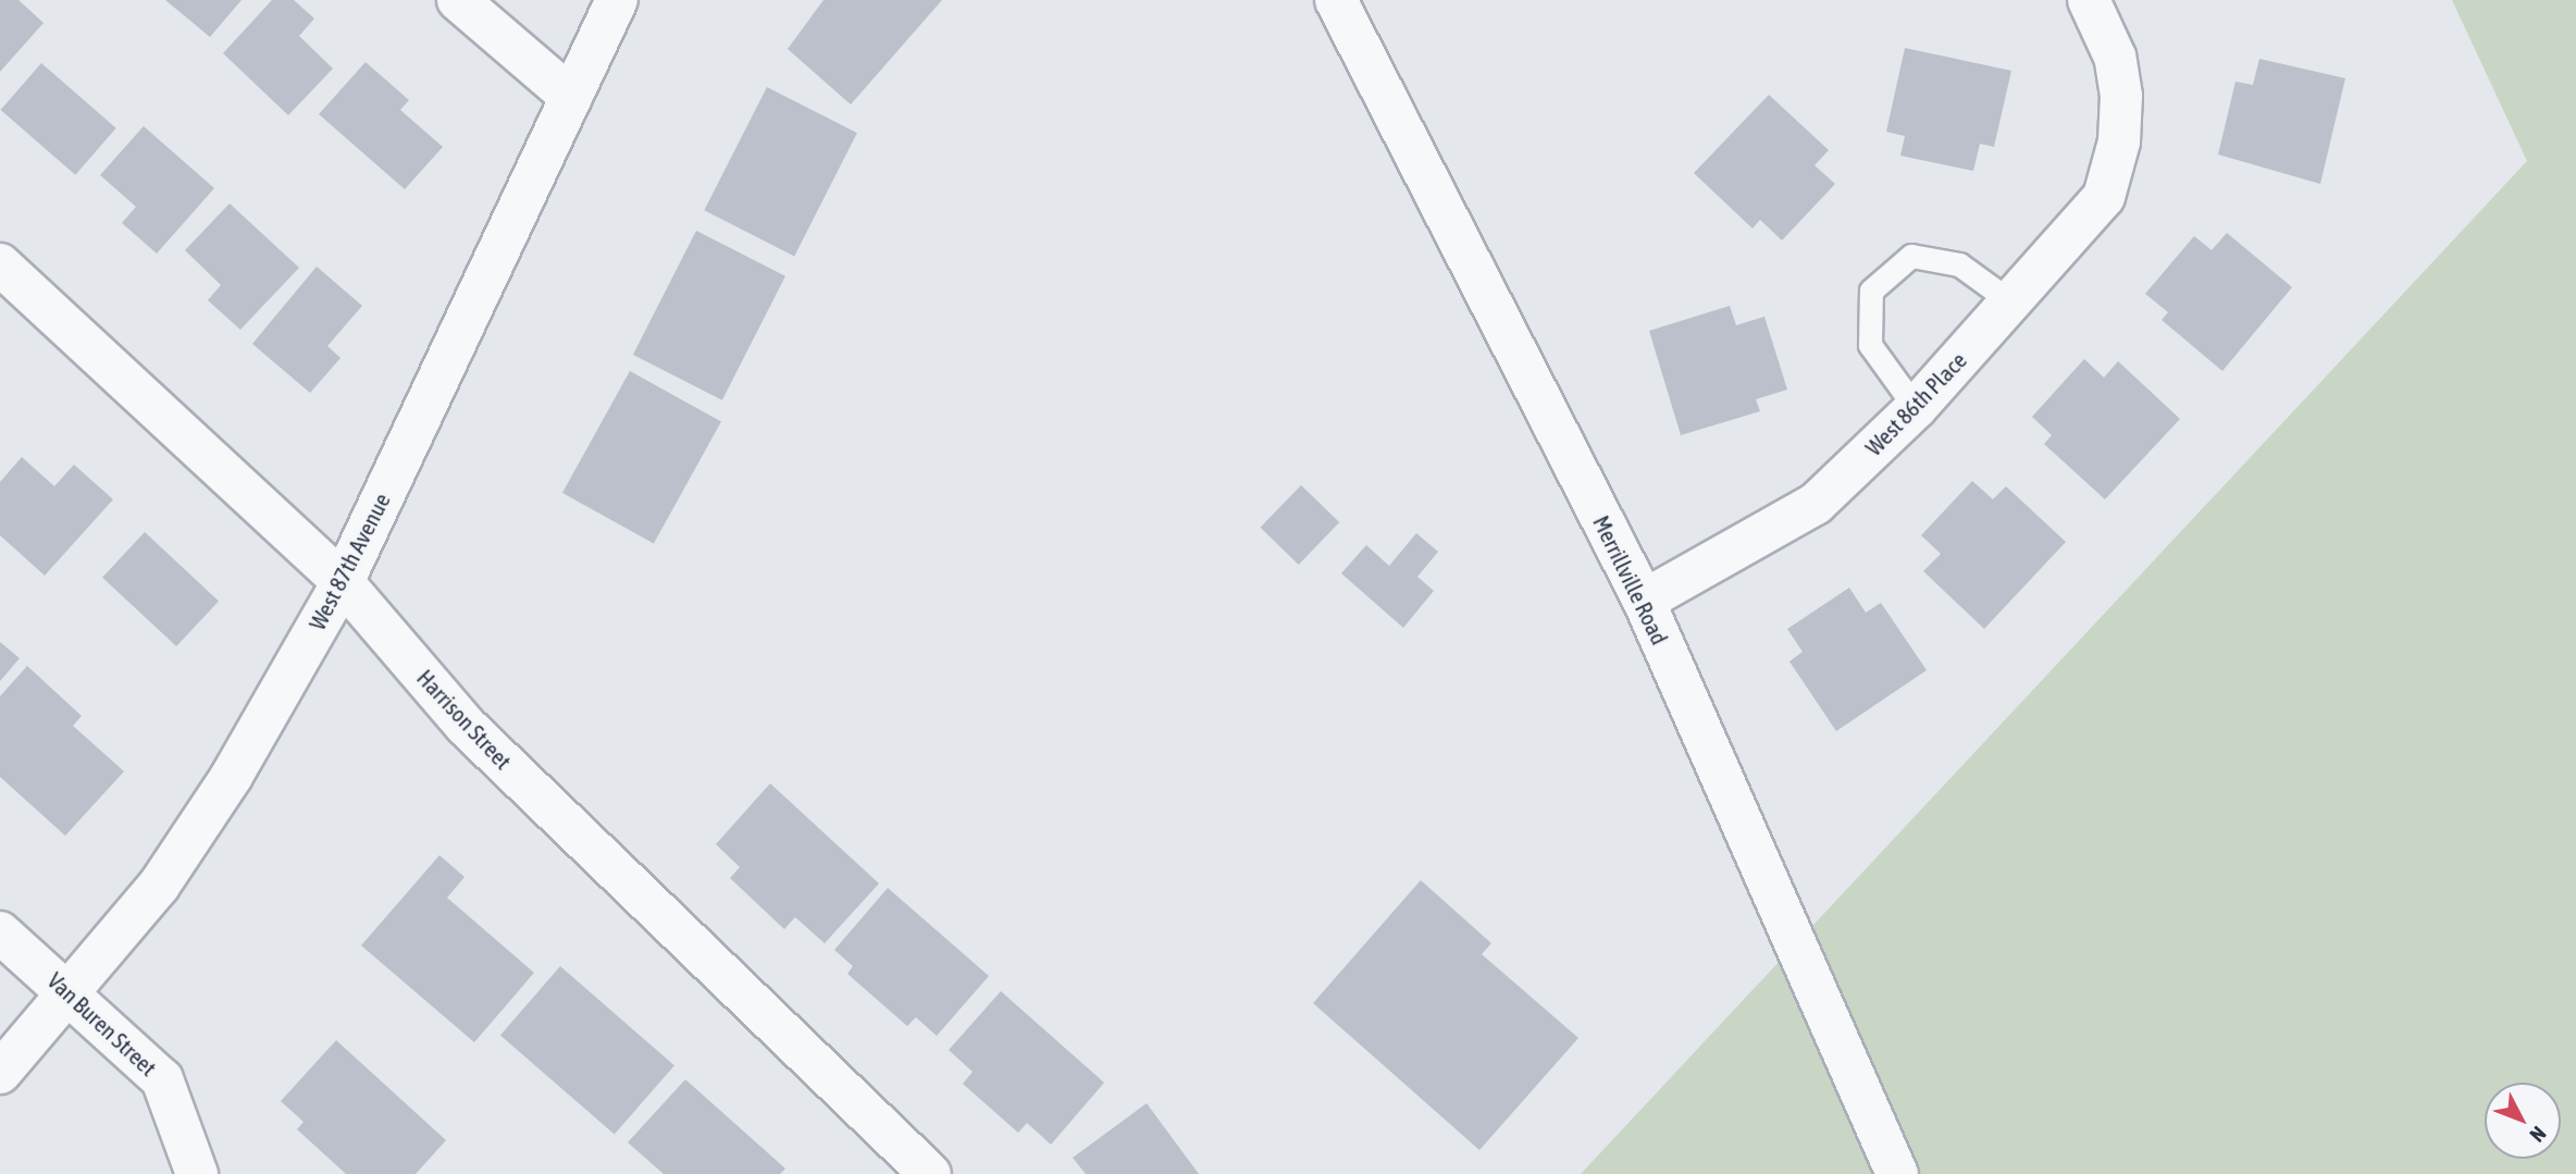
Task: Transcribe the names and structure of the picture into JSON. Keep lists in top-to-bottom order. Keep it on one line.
{"streets":{"street":["West 86th Place","West 87th Avenue","Merrillville Road","Harrison Street","Van Buren Street"]},"crossings":[["West 86th Place","Merrillville Road"],["West 87th Avenue","Harrison Street"],["West 87th Avenue","Van Buren Street"]],"north":"bottom right"}
